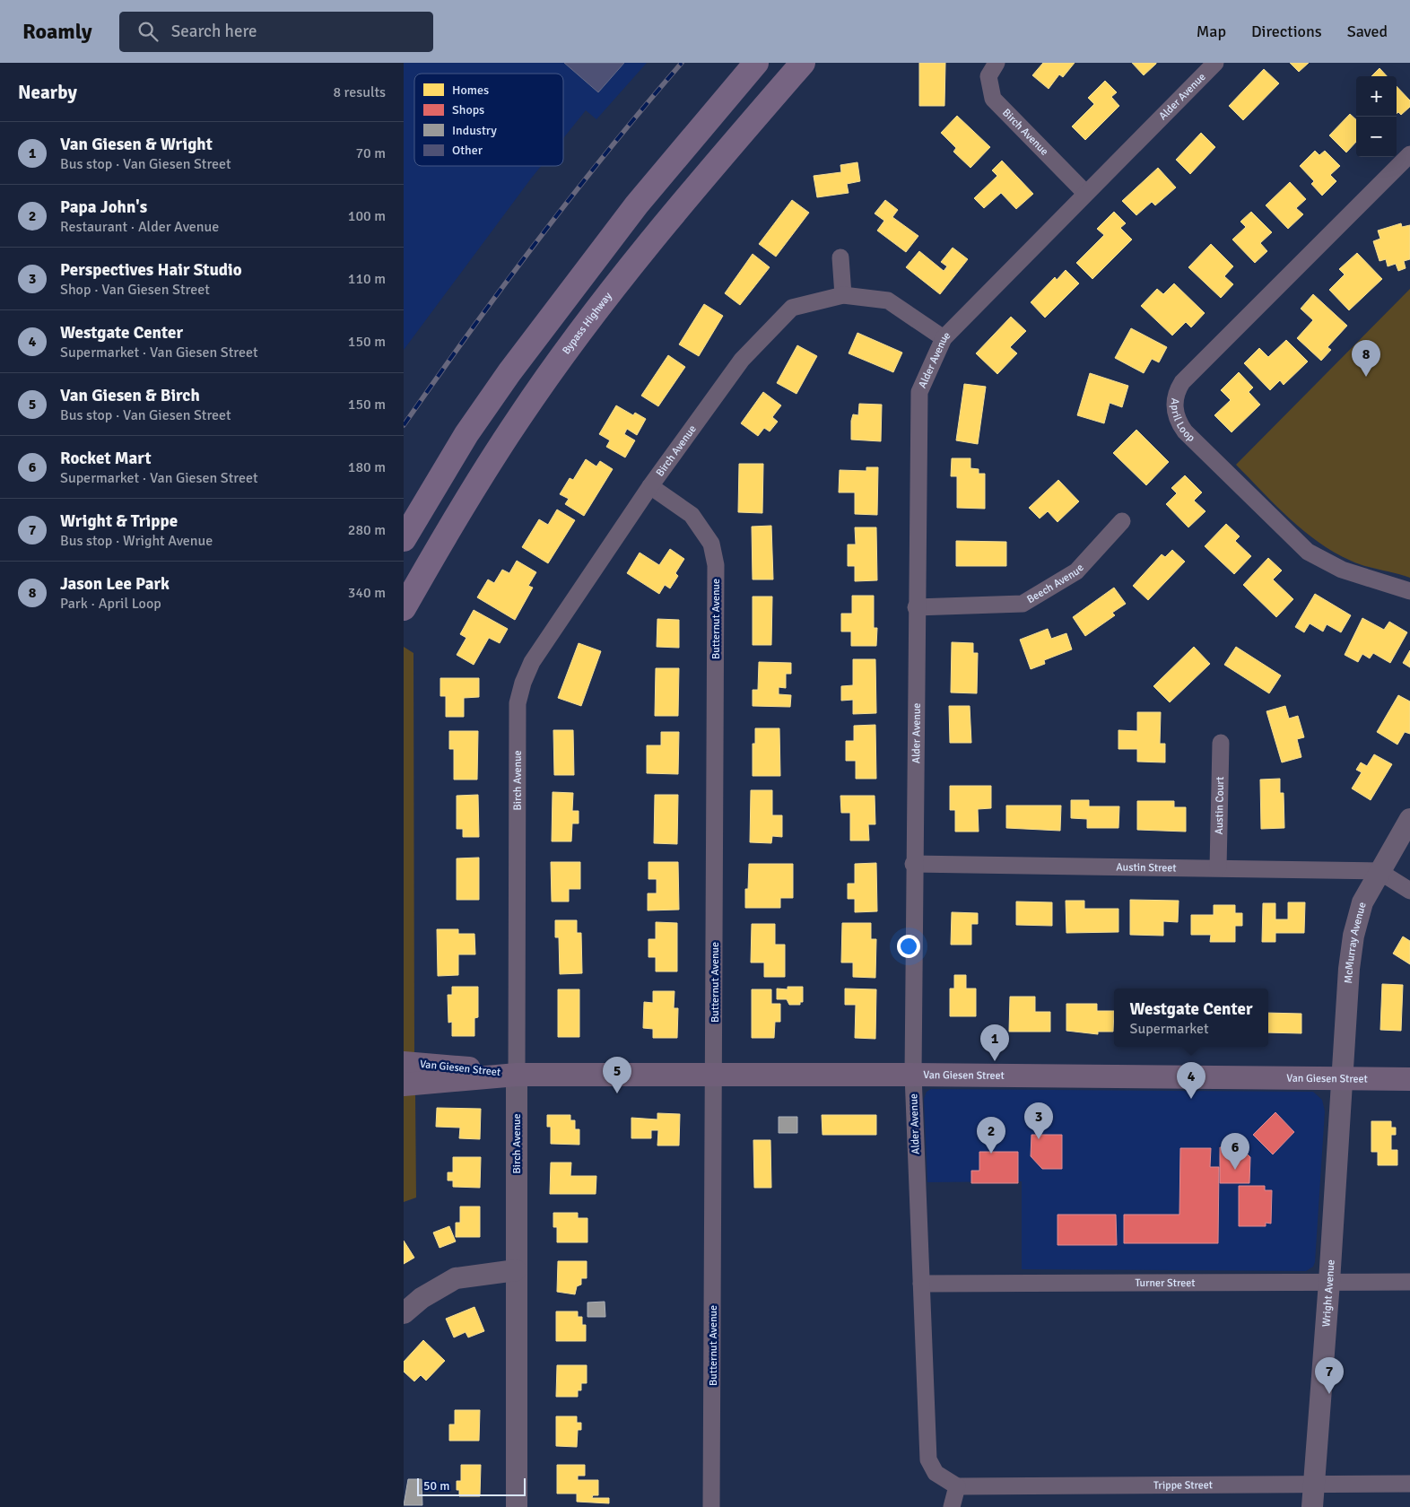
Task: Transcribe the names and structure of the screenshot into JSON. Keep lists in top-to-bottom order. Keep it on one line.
{"streets":{"highway":["Bypass Highway"],"main road":["Van Giesen Street"],"street":["Alder Avenue","Birch Avenue","April Loop","Beech Avenue","Butternut Avenue","Austin Court","Austin Street","McMurray Avenue","Turner Street","Wright Avenue","Trippe Street"]},"crossings":[["Alder Avenue","Birch Avenue"],["Alder Avenue","Beech Avenue"],["Alder Avenue","Austin Street"],["Alder Avenue","Van Giesen Street"],["Alder Avenue","Turner Street"],["Alder Avenue","Trippe Street"],["Birch Avenue","Butternut Avenue"],["Birch Avenue","Van Giesen Street"],["Butternut Avenue","Van Giesen Street"],["Austin Court","Austin Street"],["Austin Street","McMurray Avenue"],["McMurray Avenue","Van Giesen Street"],["McMurray Avenue","Wright Avenue"],["Van Giesen Street","Wright Avenue"],["Turner Street","Wright Avenue"],["Wright Avenue","Trippe Street"]],"legend":["Homes","Shops","Industry","Other"],"scale_bar":"50 m","page":{"header":"Roamly","search":"Search here","nav":["Map","Directions","Saved"],"heading":["Nearby","8 results"],"map_buttons":["+","−"],"list":[{"mark":"1","name":"Van Giesen & Wright","note":"Bus stop · Van Giesen Street","value":"70 m"},{"mark":"2","name":"Papa John's","note":"Restaurant · Alder Avenue","value":"100 m"},{"mark":"3","name":"Perspectives Hair Studio","note":"Shop · Van Giesen Street","value":"110 m"},{"mark":"4","name":"Westgate Center","note":"Supermarket · Van Giesen Street","value":"150 m"},{"mark":"5","name":"Van Giesen & Birch","note":"Bus stop · Van Giesen Street","value":"150 m"},{"mark":"6","name":"Rocket Mart","note":"Supermarket · Van Giesen Street","value":"180 m"},{"mark":"7","name":"Wright & Trippe","note":"Bus stop · Wright Avenue","value":"280 m"},{"mark":"8","name":"Jason Lee Park","note":"Park · April Loop","value":"340 m"}],"pins":["8","1","5","4","3","2","6","7"],"popup":["Westgate Center","Supermarket"],"scale":"50 m"}}
